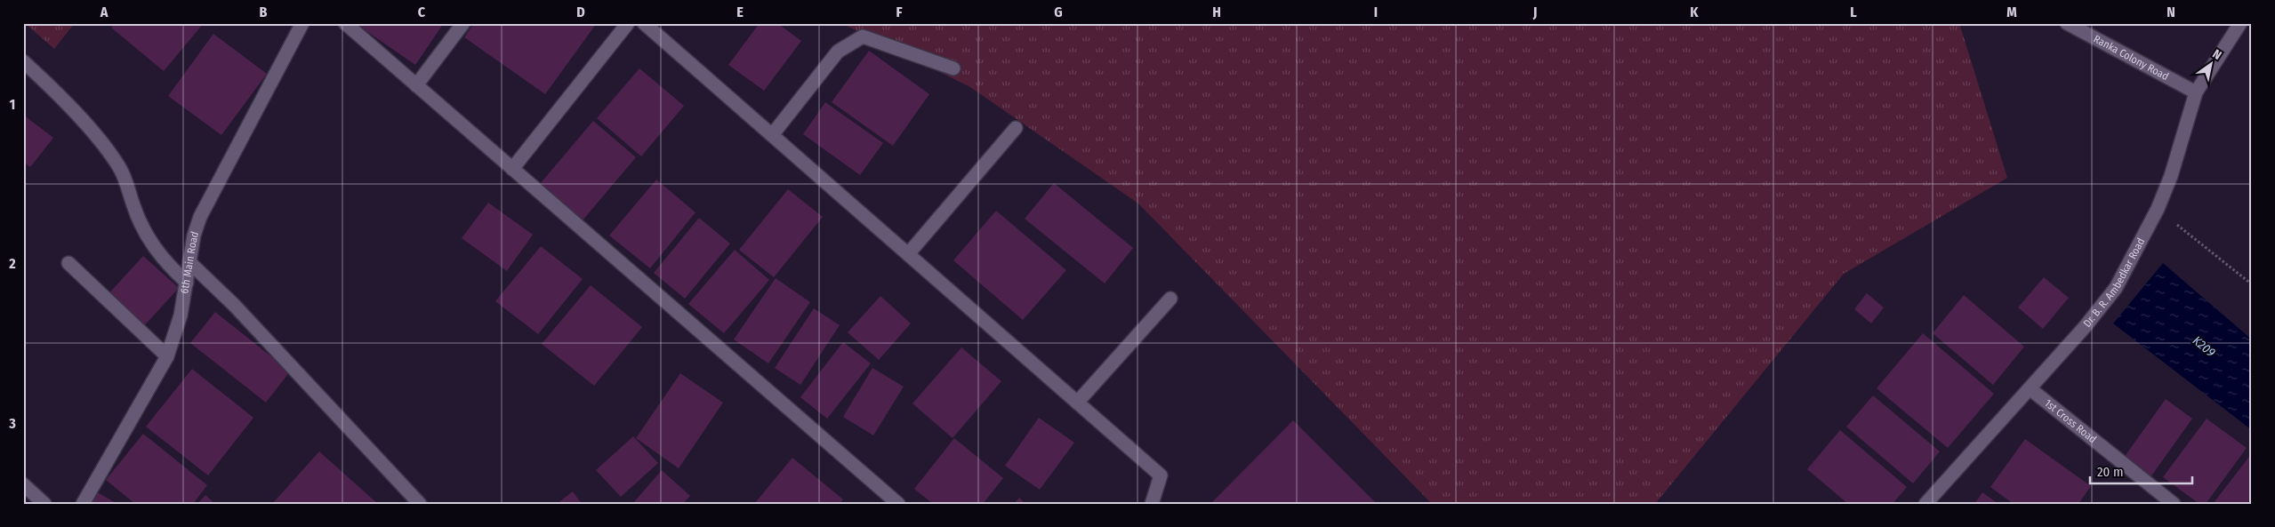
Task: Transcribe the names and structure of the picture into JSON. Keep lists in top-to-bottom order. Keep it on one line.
{"streets":{"street":["Ranka Colony Road","6th Main Road","Dr. B. R. Ambedkar Road","1st Cross Road"]},"crossings":[["Ranka Colony Road","Dr. B. R. Ambedkar Road"],["Dr. B. R. Ambedkar Road","1st Cross Road"]],"water":["K209"],"scale_bar":"20 m","north":"top right","grid":{"columns":["A","B","C","D","E","F","G","H","I","J","K","L","M","N"],"rows":["1","2","3"]}}
